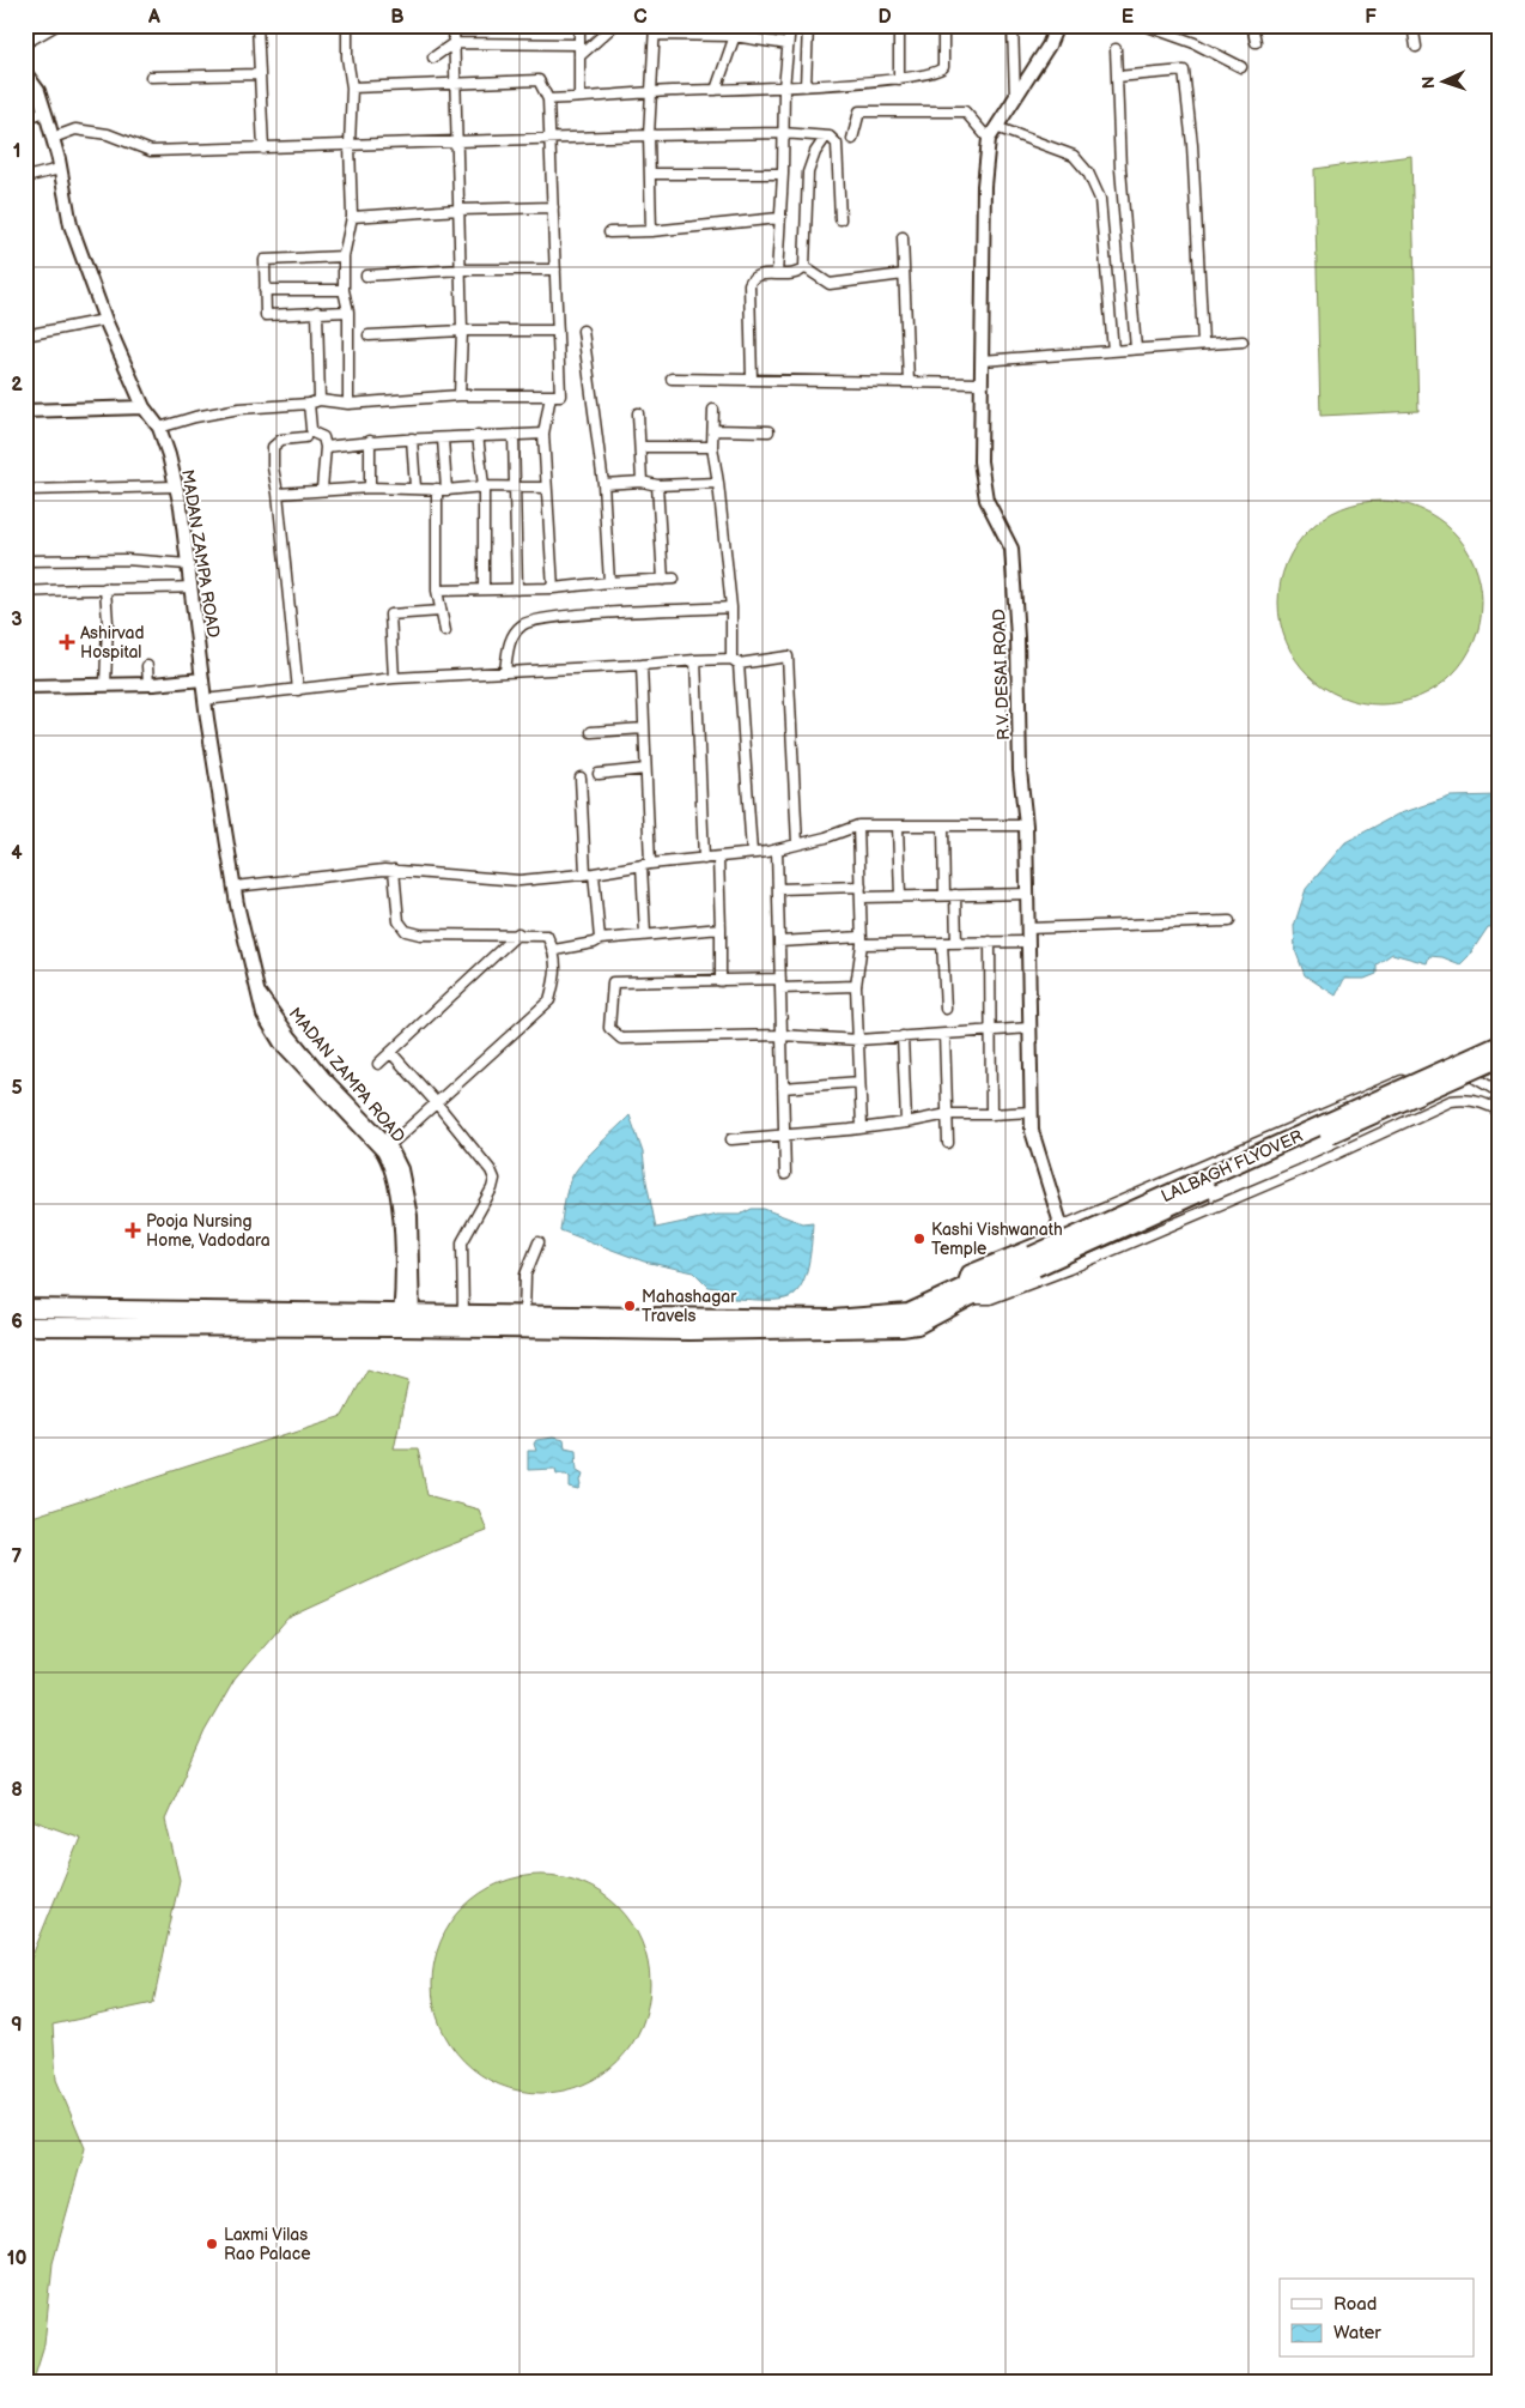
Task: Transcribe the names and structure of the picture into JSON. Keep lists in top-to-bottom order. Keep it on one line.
{"streets":{"highway":["LALBAGH FLYOVER"],"street":["MADAN ZAMPA ROAD","R.V. DESAI ROAD"]},"places":{"health":["Ashirvad Hospital","Pooja Nursing Home, Vadodara"],"other":["Kashi Vishwanath Temple","Mahashagar Travels","Laxmi Vilas Rao Palace"]},"legend":["Road","Water"],"north":"left","grid":{"columns":["A","B","C","D","E","F"],"rows":["1","2","3","4","5","6","7","8","9","10"]}}
